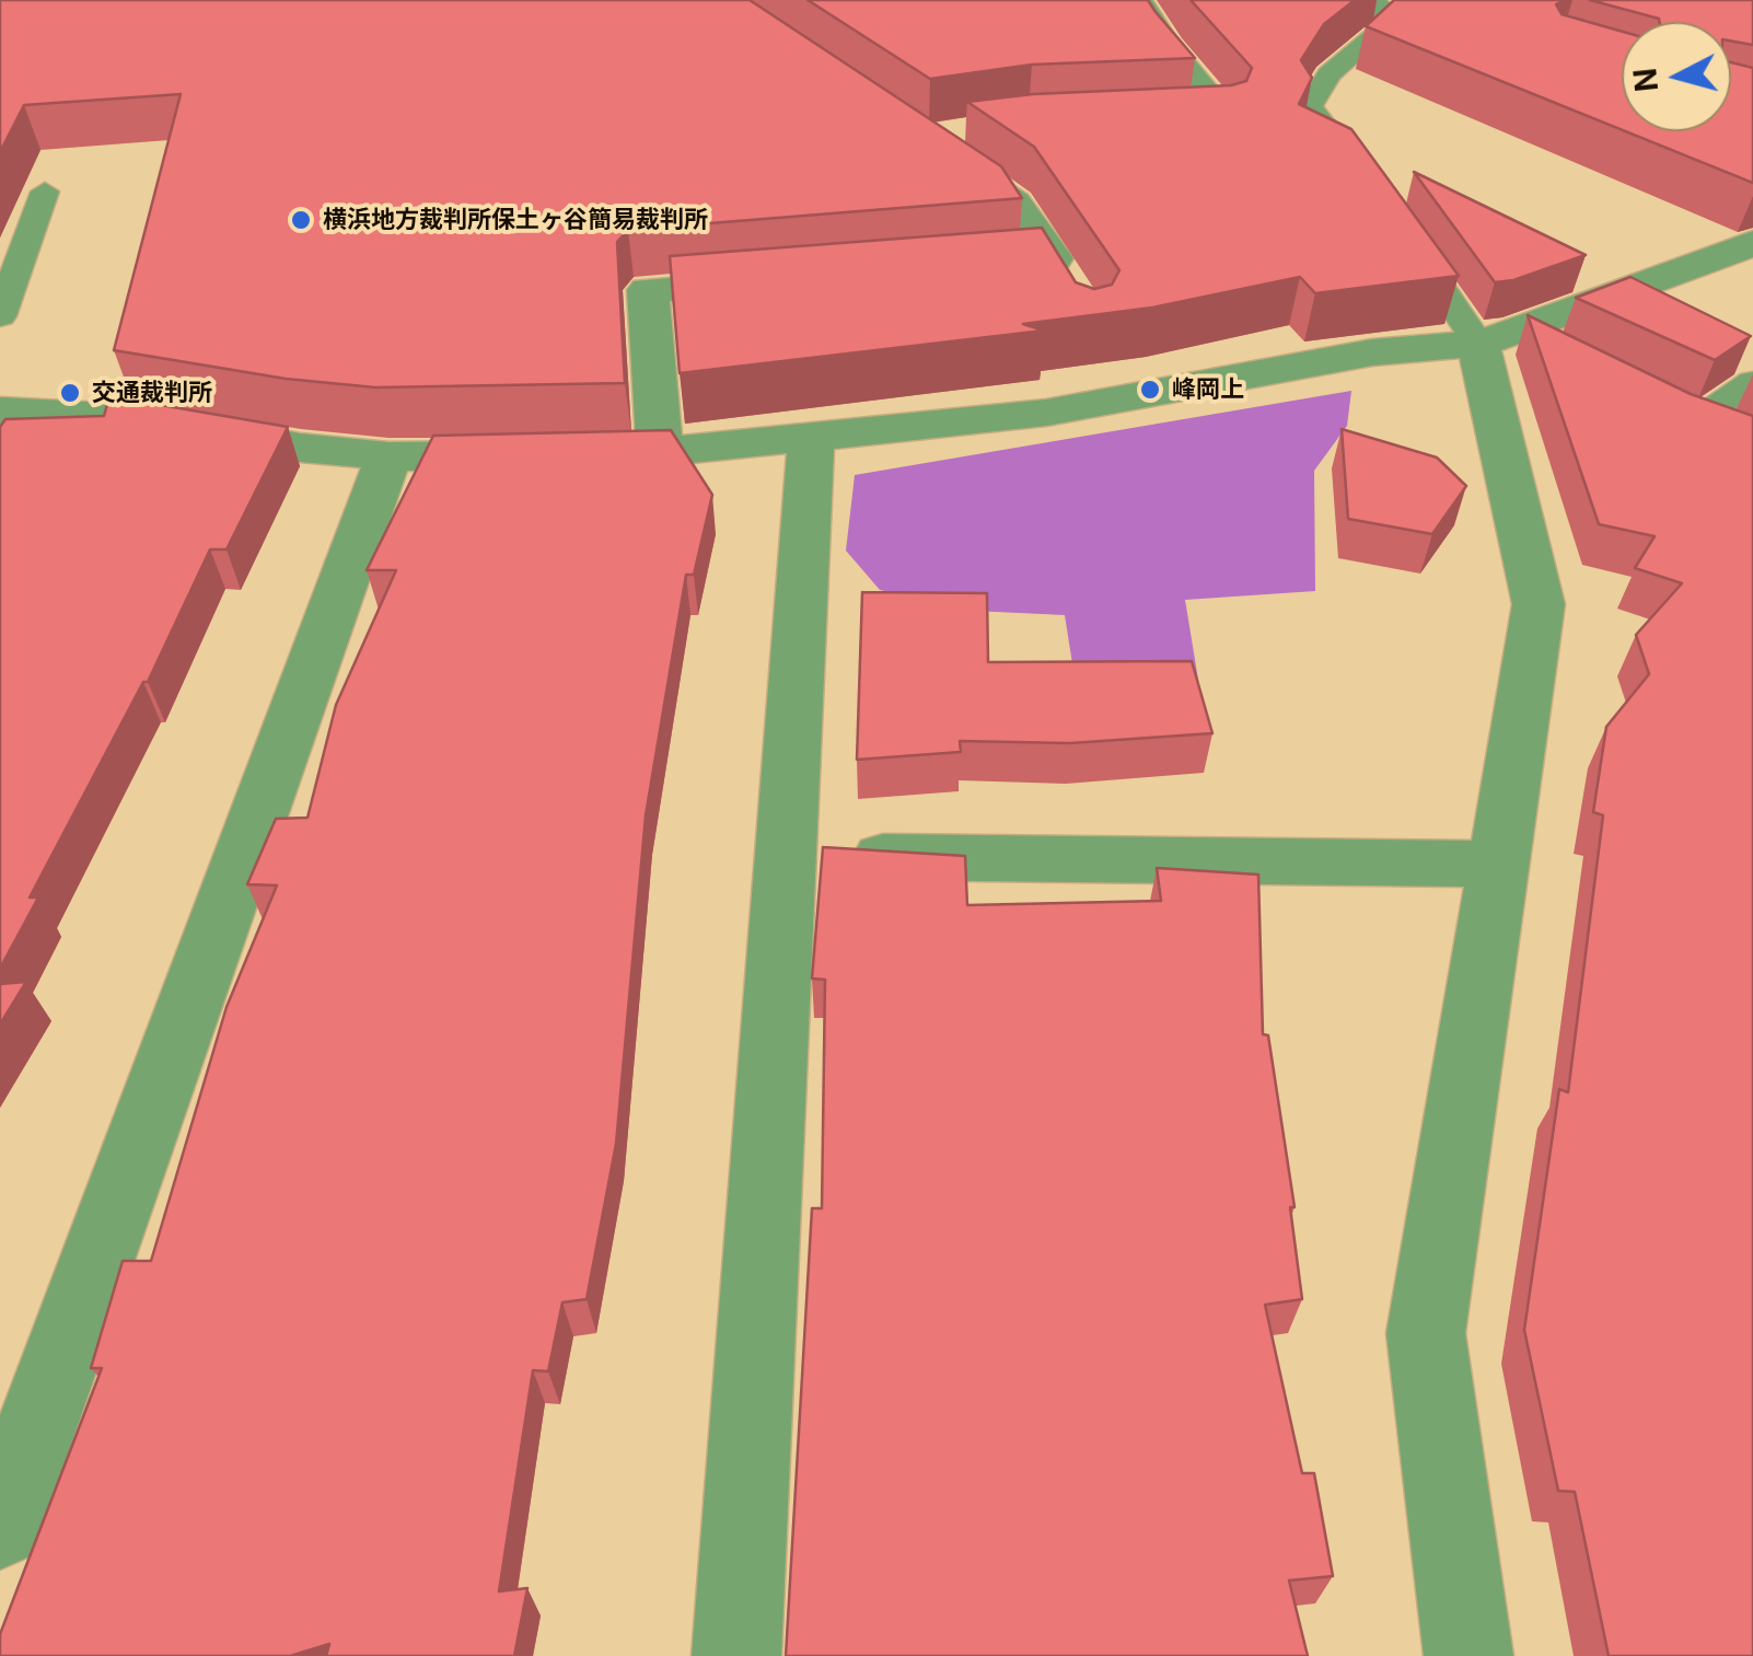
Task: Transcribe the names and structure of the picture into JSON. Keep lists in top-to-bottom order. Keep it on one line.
{"places":["横浜地方裁判所保土ヶ谷簡易裁判所","峰岡上","交通裁判所"],"north":"left"}
